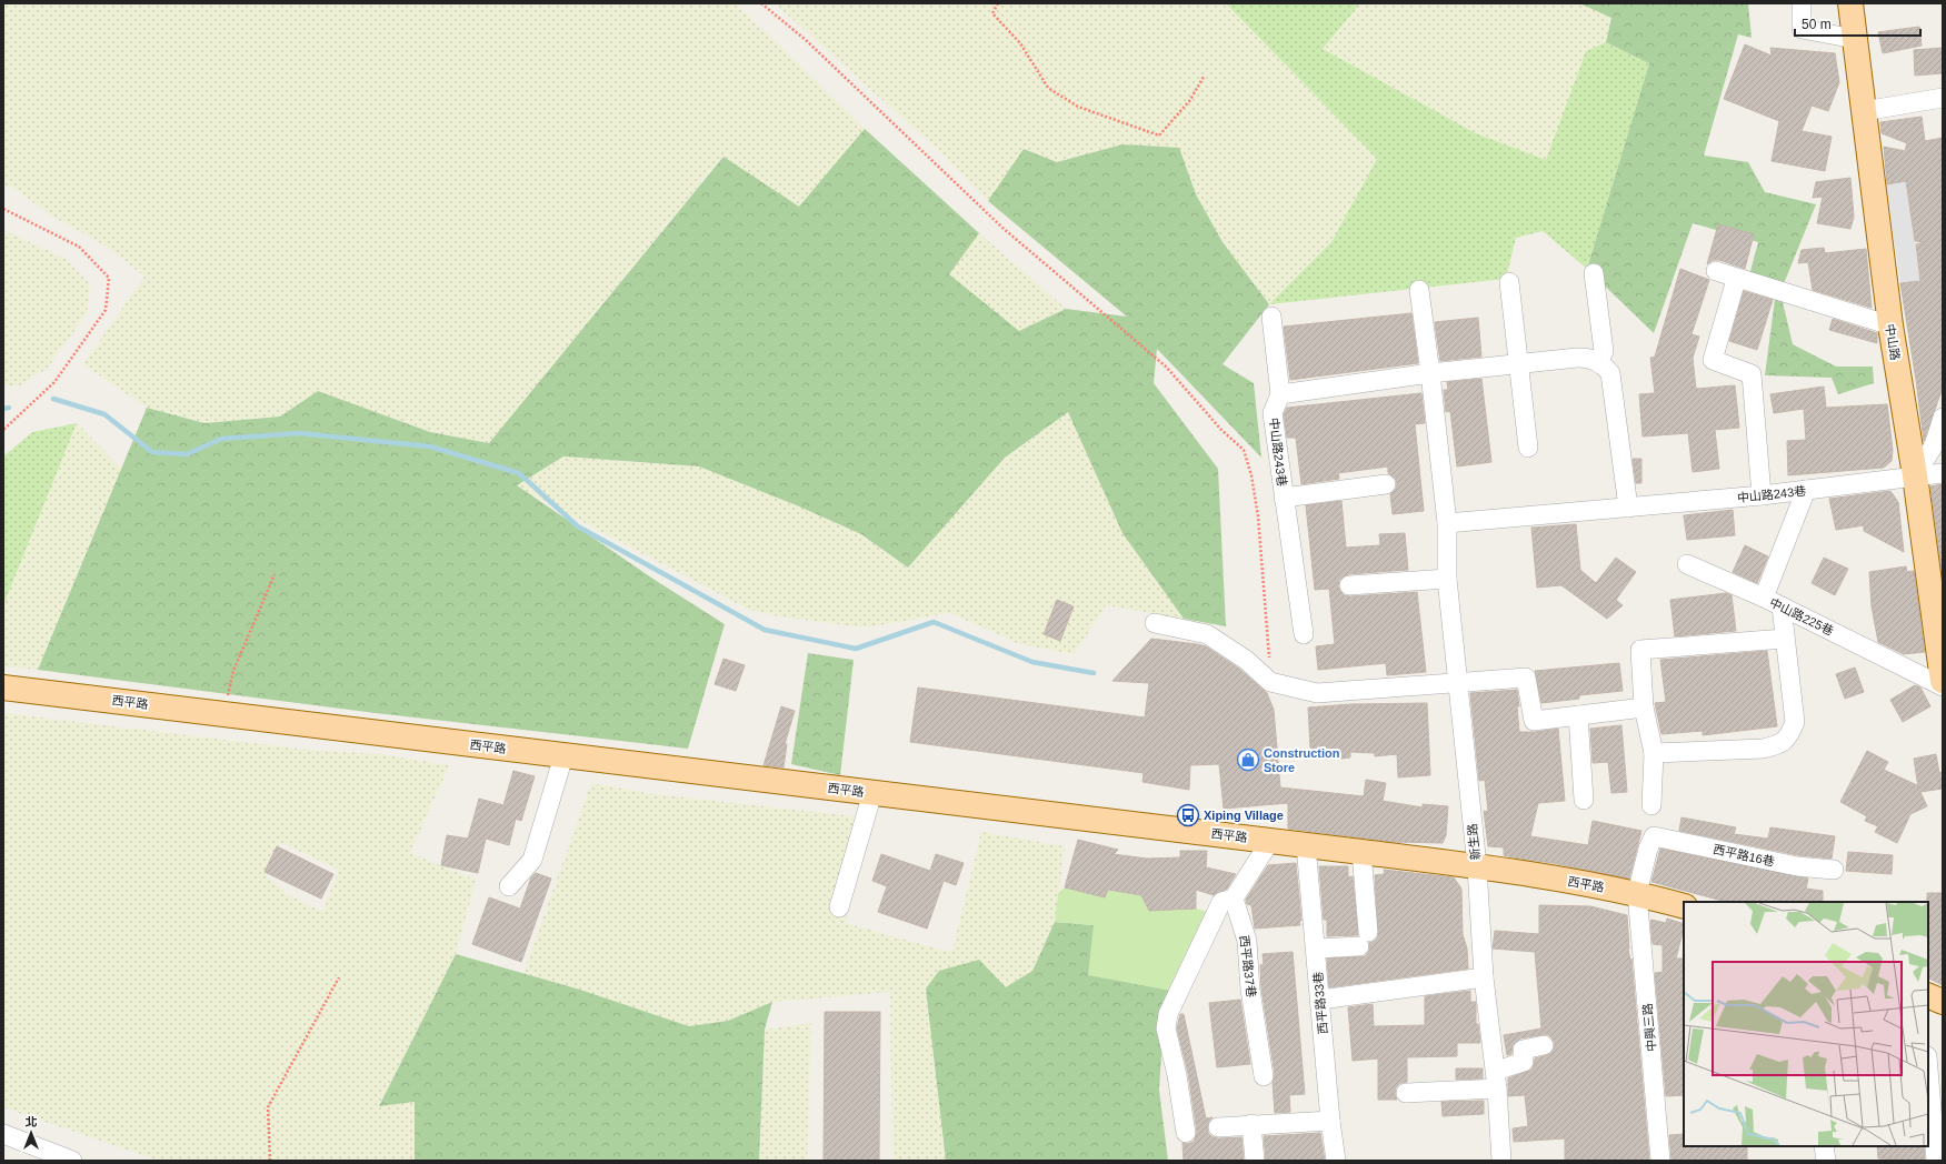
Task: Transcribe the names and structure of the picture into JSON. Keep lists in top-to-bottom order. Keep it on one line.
{"streets":{"main road":["中山路","西平路"],"street":["中山路243巷","中山路225巷","新生路","西平路16巷","西平路37巷","西平路33巷","中興三路"]},"crossings":[["中山路","中山路243巷"],["中山路243巷","中山路225巷"],["中山路243巷","新生路"],["西平路","新生路"],["西平路","西平路33巷"],["西平路","中興三路"],["西平路16巷","中興三路"]],"places":{"shop":["Construction Store"],"bus stop":["Xiping Village"]},"scale_bar":"50 m","north":"top"}
